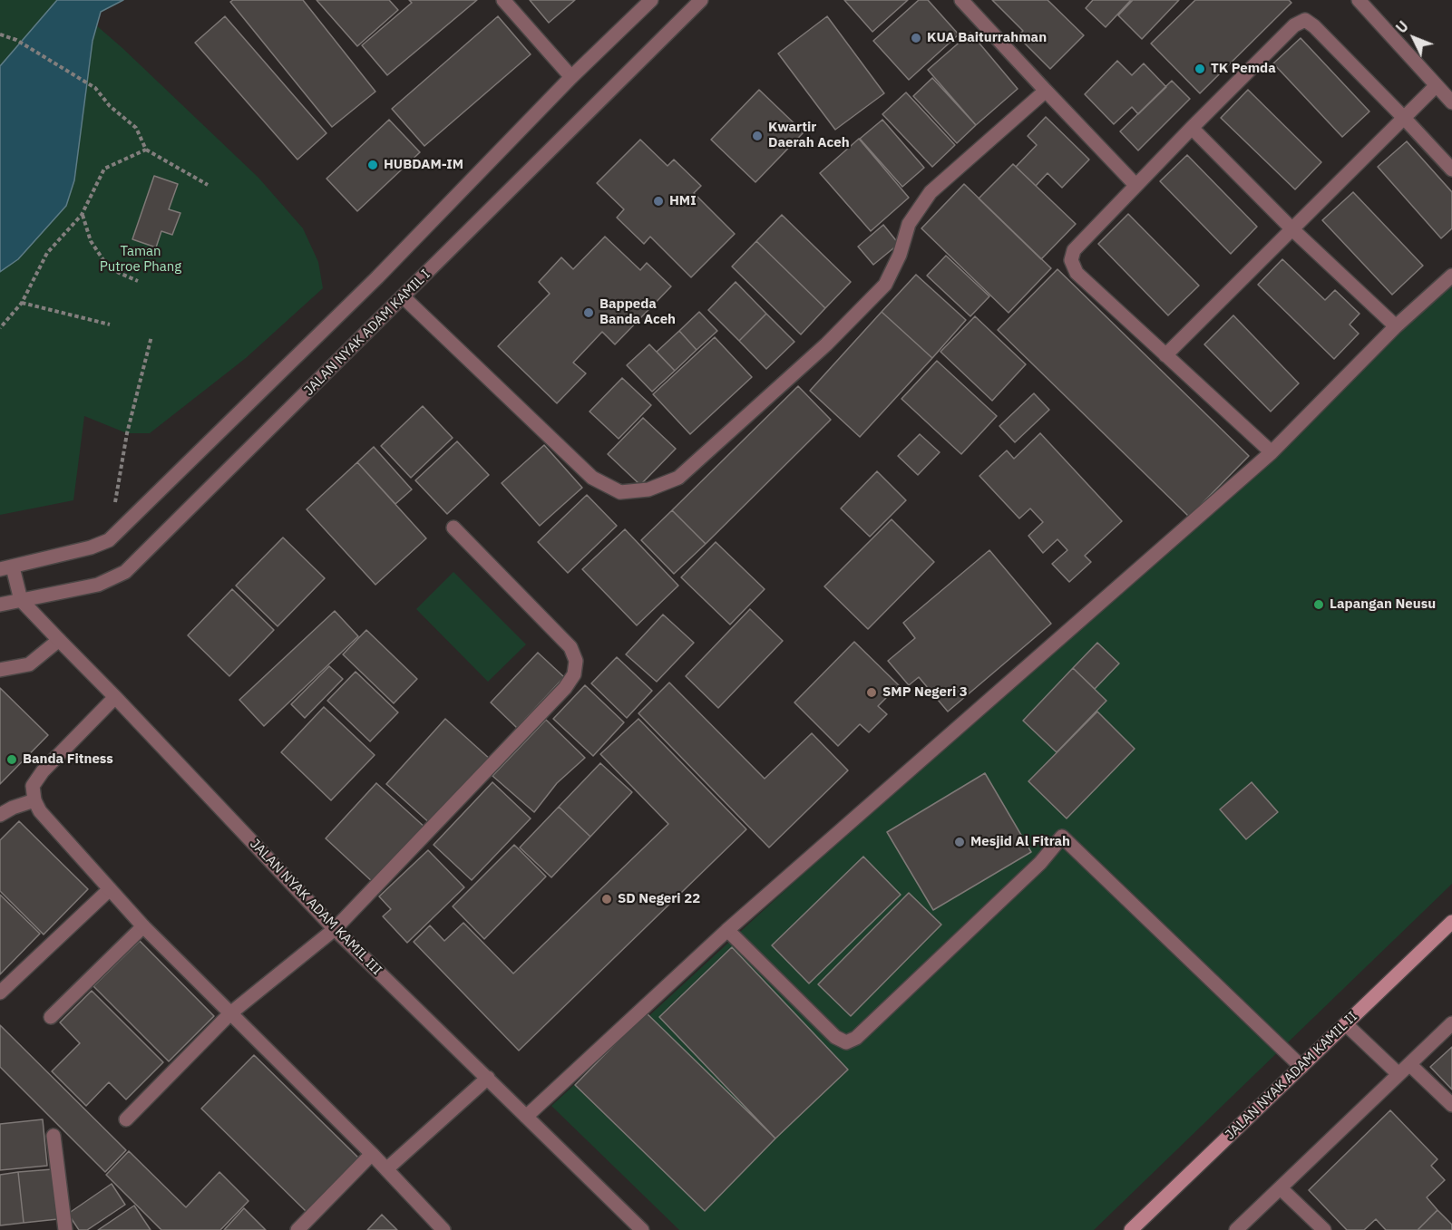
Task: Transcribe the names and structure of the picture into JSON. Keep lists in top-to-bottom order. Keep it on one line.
{"streets":{"street":["JALAN NYAK ADAM KAMIL I","JALAN NYAK ADAM KAMIL III","JALAN NYAK ADAM KAMIL II"]},"crossings":[["JALAN NYAK ADAM KAMIL I","JALAN NYAK ADAM KAMIL III"]],"parks":["Taman Putroe Phang"],"places":["KUA Baiturrahman","TK Pemda","Kwartir Daerah Aceh","HUBDAM-IM","HMI","Bappeda Banda Aceh","Lapangan Neusu","SMP Negeri 3","Banda Fitness","Mesjid Al Fitrah","SD Negeri 22"],"north":"top left"}
